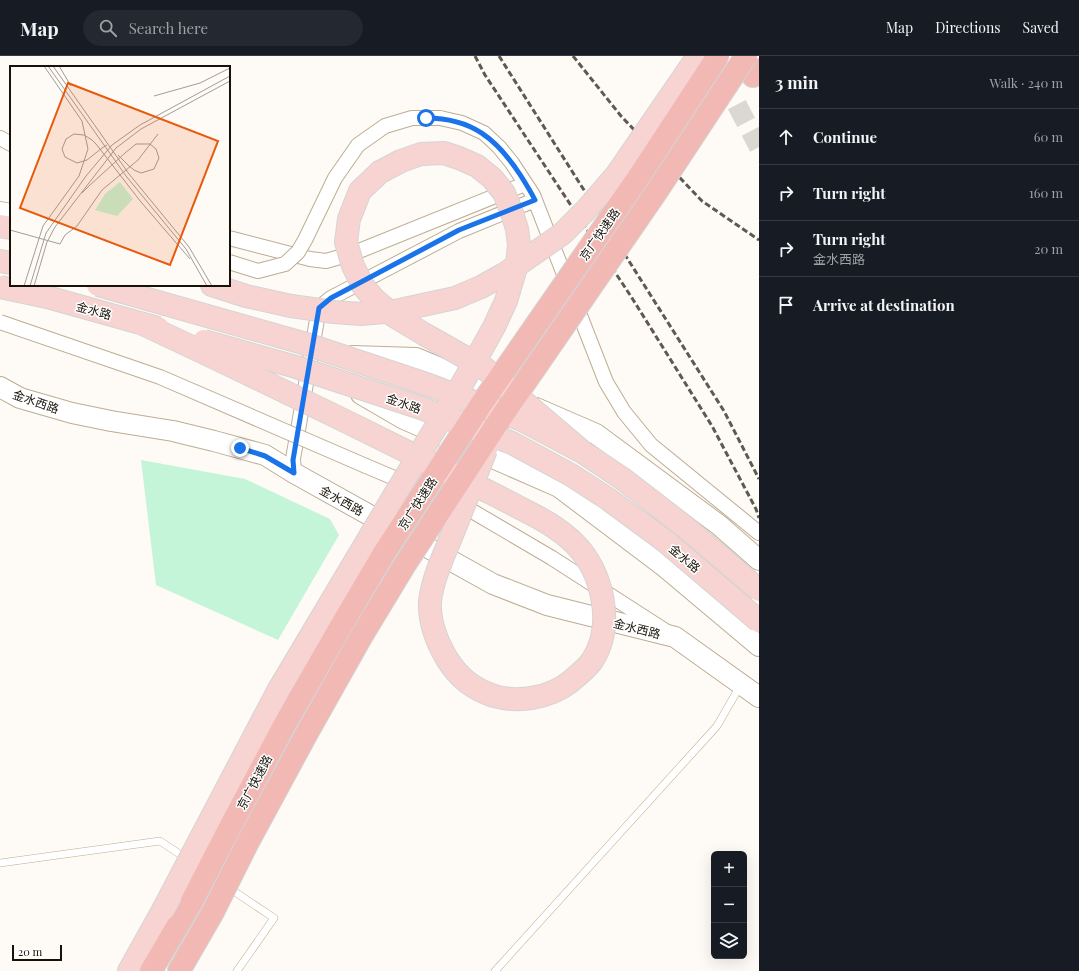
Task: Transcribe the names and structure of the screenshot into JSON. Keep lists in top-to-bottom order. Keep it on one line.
{"streets":{"highway":["京广快速路"],"main road":["金水路"],"street":["金水西路"]},"scale_bar":"20 m","page":{"header":"Map","search":"Search here","nav":["Map","Directions","Saved"],"heading":["3 min","Walk · 240 m"],"list":[["Continue","60 m"],["Turn right","160 m"],["Turn right","金水西路","20 m"],"Arrive at destination"],"map_buttons":["+","−"],"scale":"20 m"}}
